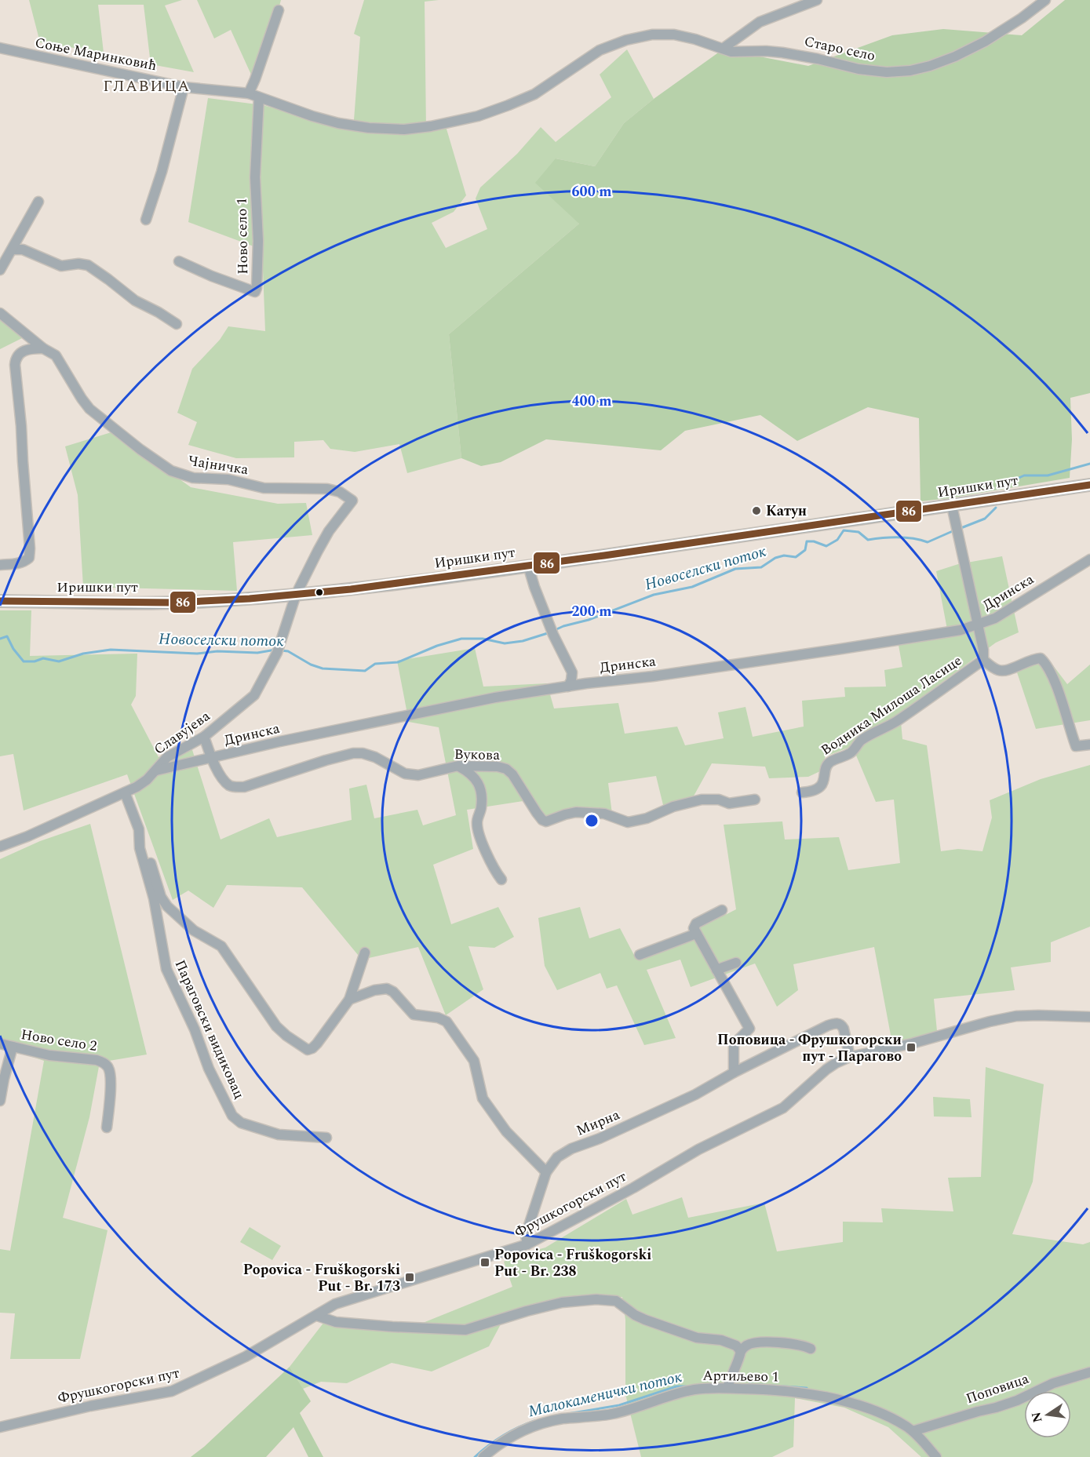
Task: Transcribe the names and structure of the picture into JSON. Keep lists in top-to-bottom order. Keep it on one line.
{"streets":{"main road":["Иришки пут"],"street":["Старо село","Соње Маринковић","Ново село 1","Чајничка","Дринска","Водника Милоша Ласице","Славујева","Вукова","Параговски видиковац","Ново село 2","Мирна","Фрушкогорски пут","Артиљево 1","Поповица"]},"crossings":[["Старо село","Соње Маринковић"],["Соње Маринковић","Ново село 1"],["Чајничка","Славујева"],["Иришки пут","Славујева"],["Дринска","Славујева"],["Дринска","Вукова"],["Славујева","Вукова"],["Славујева","Параговски видиковац"],["Мирна","Фрушкогорски пут"],["Артиљево 1","Поповица"]],"districts":["ГЛАВИЦА"],"water":["Новоселски поток","Малокаменички поток"],"places":{"other":["Катун"],"transit":["Поповица - Фрушкогорски пут - Парагово","Popovica - Fruškogorski Put - Br. 238","Popovica - Fruškogorski Put - Br. 173"]},"lines":["transit line 86"],"north":"left","rings":["600 m","400 m","200 m"]}
